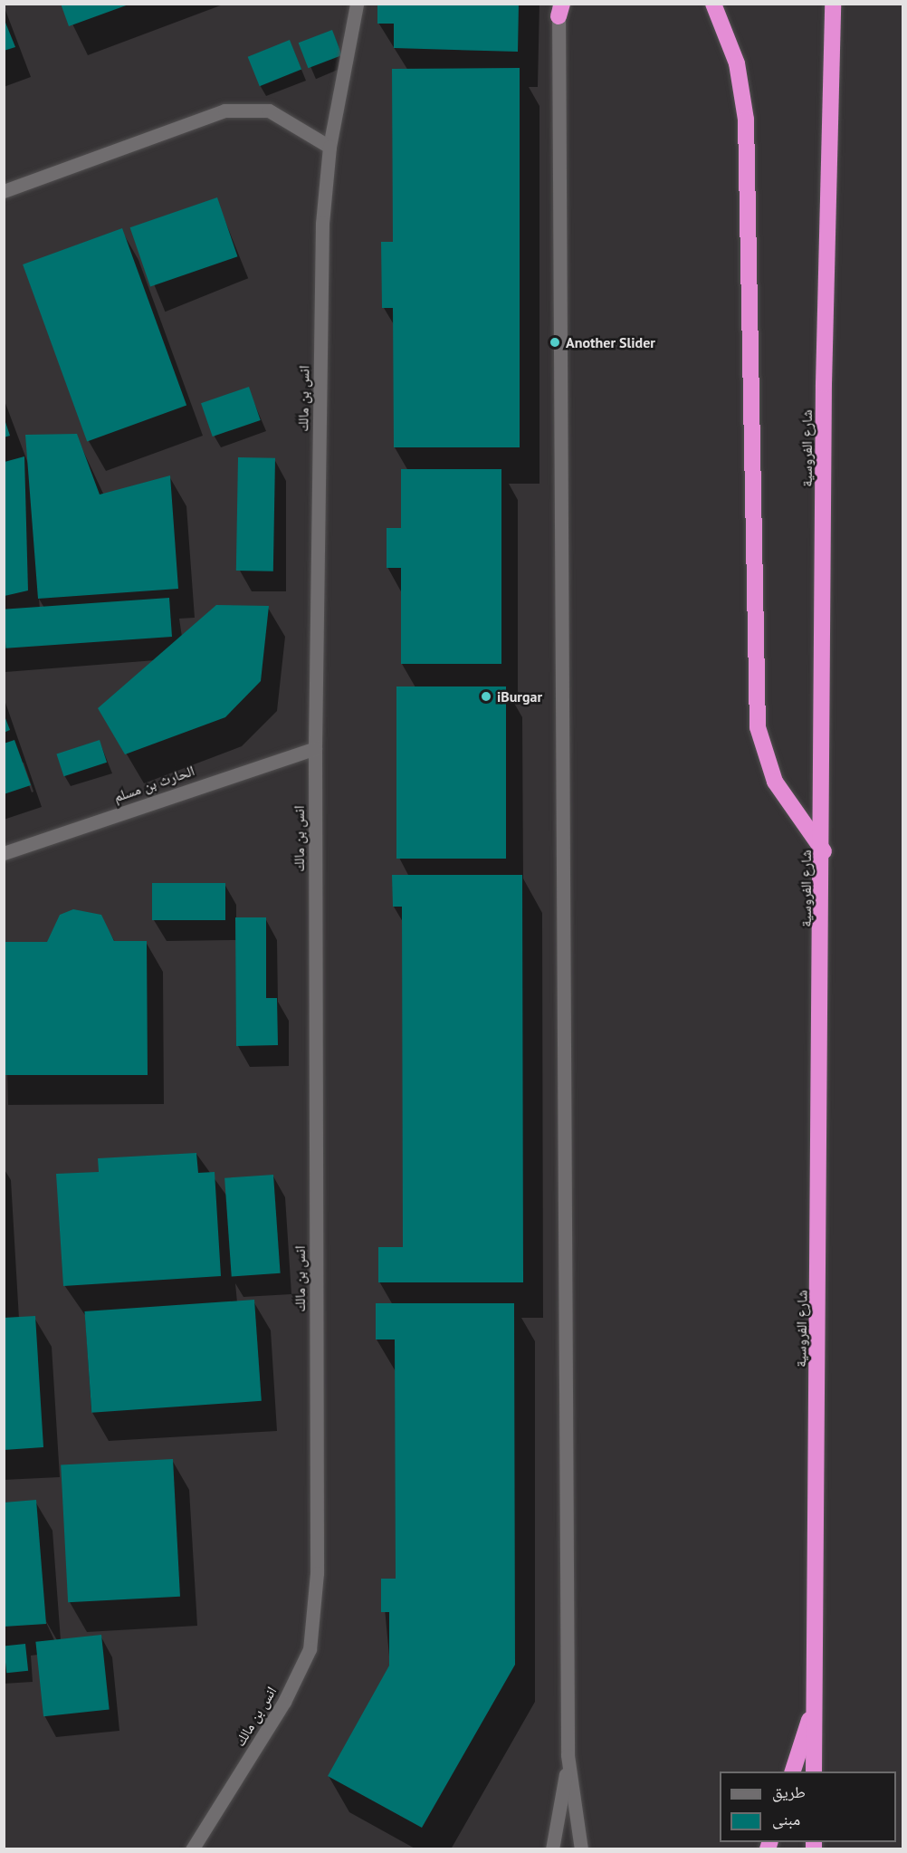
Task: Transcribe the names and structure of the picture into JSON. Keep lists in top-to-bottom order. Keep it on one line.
{"streets":{"highway":["شارع الفروسية"],"street":["انس بن مالك","الحارث بن مسلم"]},"crossings":[["انس بن مالك","الحارث بن مسلم"]],"places":["Another Slider","iBurgar"],"legend":["طريق","مبنى"]}
